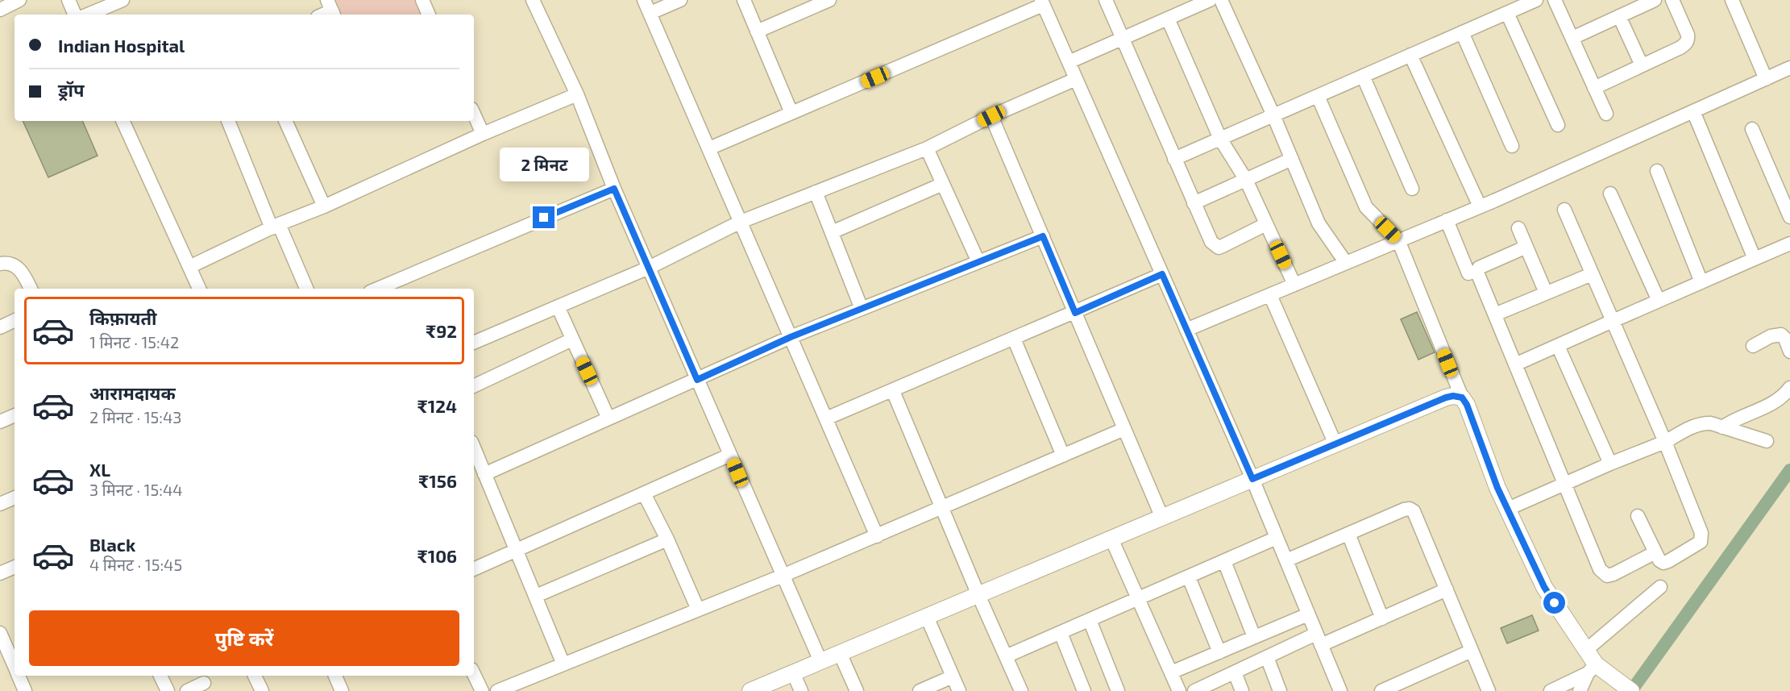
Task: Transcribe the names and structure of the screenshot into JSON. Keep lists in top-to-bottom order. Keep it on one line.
{"page":{"banner":["Indian Hospital","ड्रॉप"],"bubble":"2 मिनट","list":[{"name":"किफ़ायती","note":"1 मिनट · 15:42","value":"₹92"},{"name":"आरामदायक","note":"2 मिनट · 15:43","value":"₹124"},{"name":"XL","note":"3 मिनट · 15:44","value":"₹156"},{"name":"Black","note":"4 मिनट · 15:45","value":"₹106"}],"buttons":"पुष्टि करें"}}
